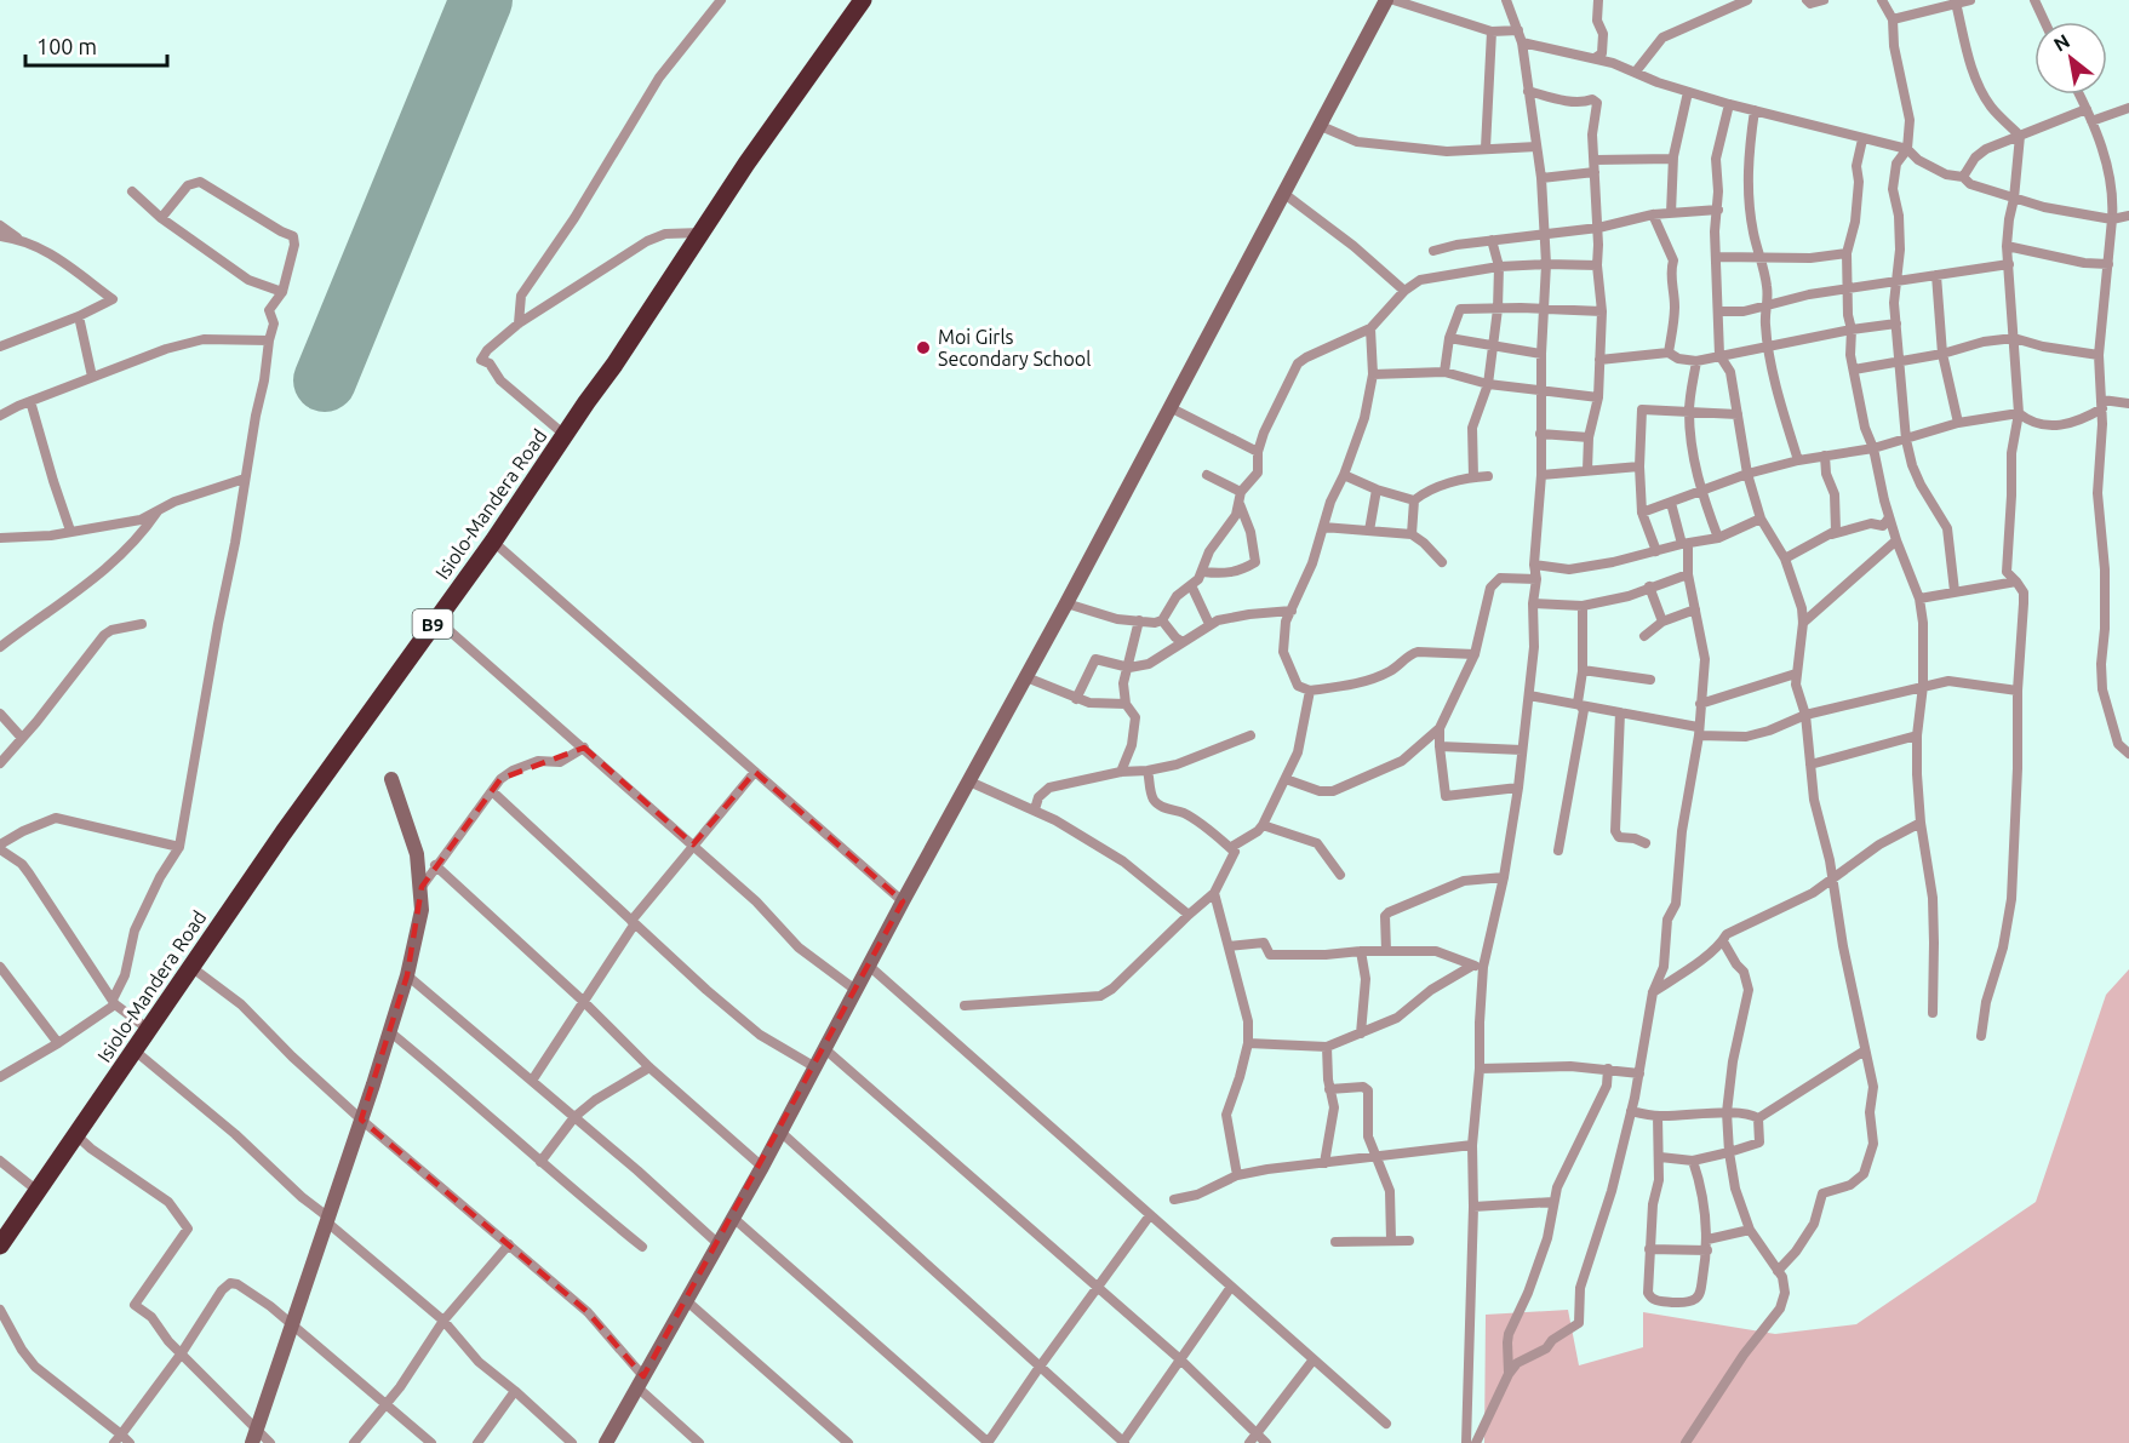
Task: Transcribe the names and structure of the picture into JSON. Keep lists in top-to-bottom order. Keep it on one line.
{"streets":{"highway":["Isiolo-Mandera Road","B9"]},"places":["Moi Girls Secondary School"],"scale_bar":"100 m","north":"top left"}
